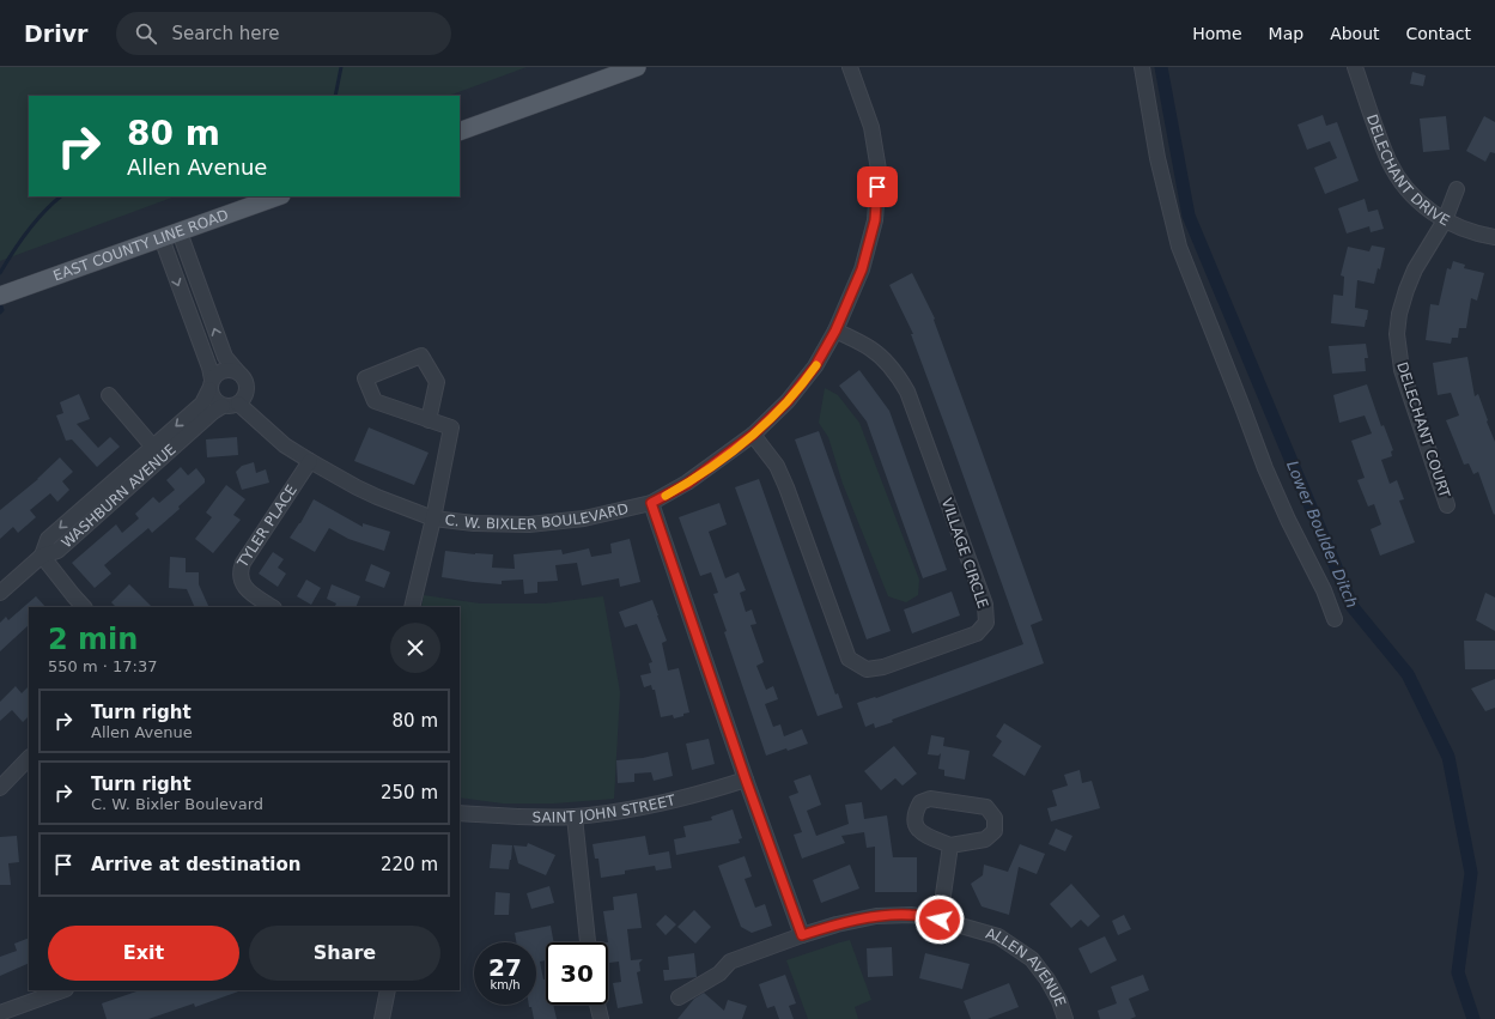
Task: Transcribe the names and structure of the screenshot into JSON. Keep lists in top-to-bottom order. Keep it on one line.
{"streets":{"main road":["EAST COUNTY LINE ROAD"],"street":["DELECHANT DRIVE","DELECHANT COURT","WASHBURN AVENUE","C. W. BIXLER BOULEVARD","TYLER PLACE","VILLAGE CIRCLE","SAINT JOHN STREET","ALLEN AVENUE"]},"crossings":[["DELECHANT DRIVE","DELECHANT COURT"],["WASHBURN AVENUE","C. W. BIXLER BOULEVARD"],["C. W. BIXLER BOULEVARD","TYLER PLACE"],["C. W. BIXLER BOULEVARD","VILLAGE CIRCLE"]],"water":["Lower Boulder Ditch"],"page":{"header":"Drivr","search":"Search here","nav":["Home","Map","About","Contact"],"turn":["80 m","Allen Avenue"],"heading":["2 min","550 m · 17:37"],"list":[{"name":"Turn right","note":"Allen Avenue","value":"80 m"},{"name":"Turn right","note":"C. W. Bixler Boulevard","value":"250 m"},{"name":"Arrive at destination","value":"220 m"}],"buttons":["Exit","Share"],"speed":"27 km/h","limit":"30"}}
